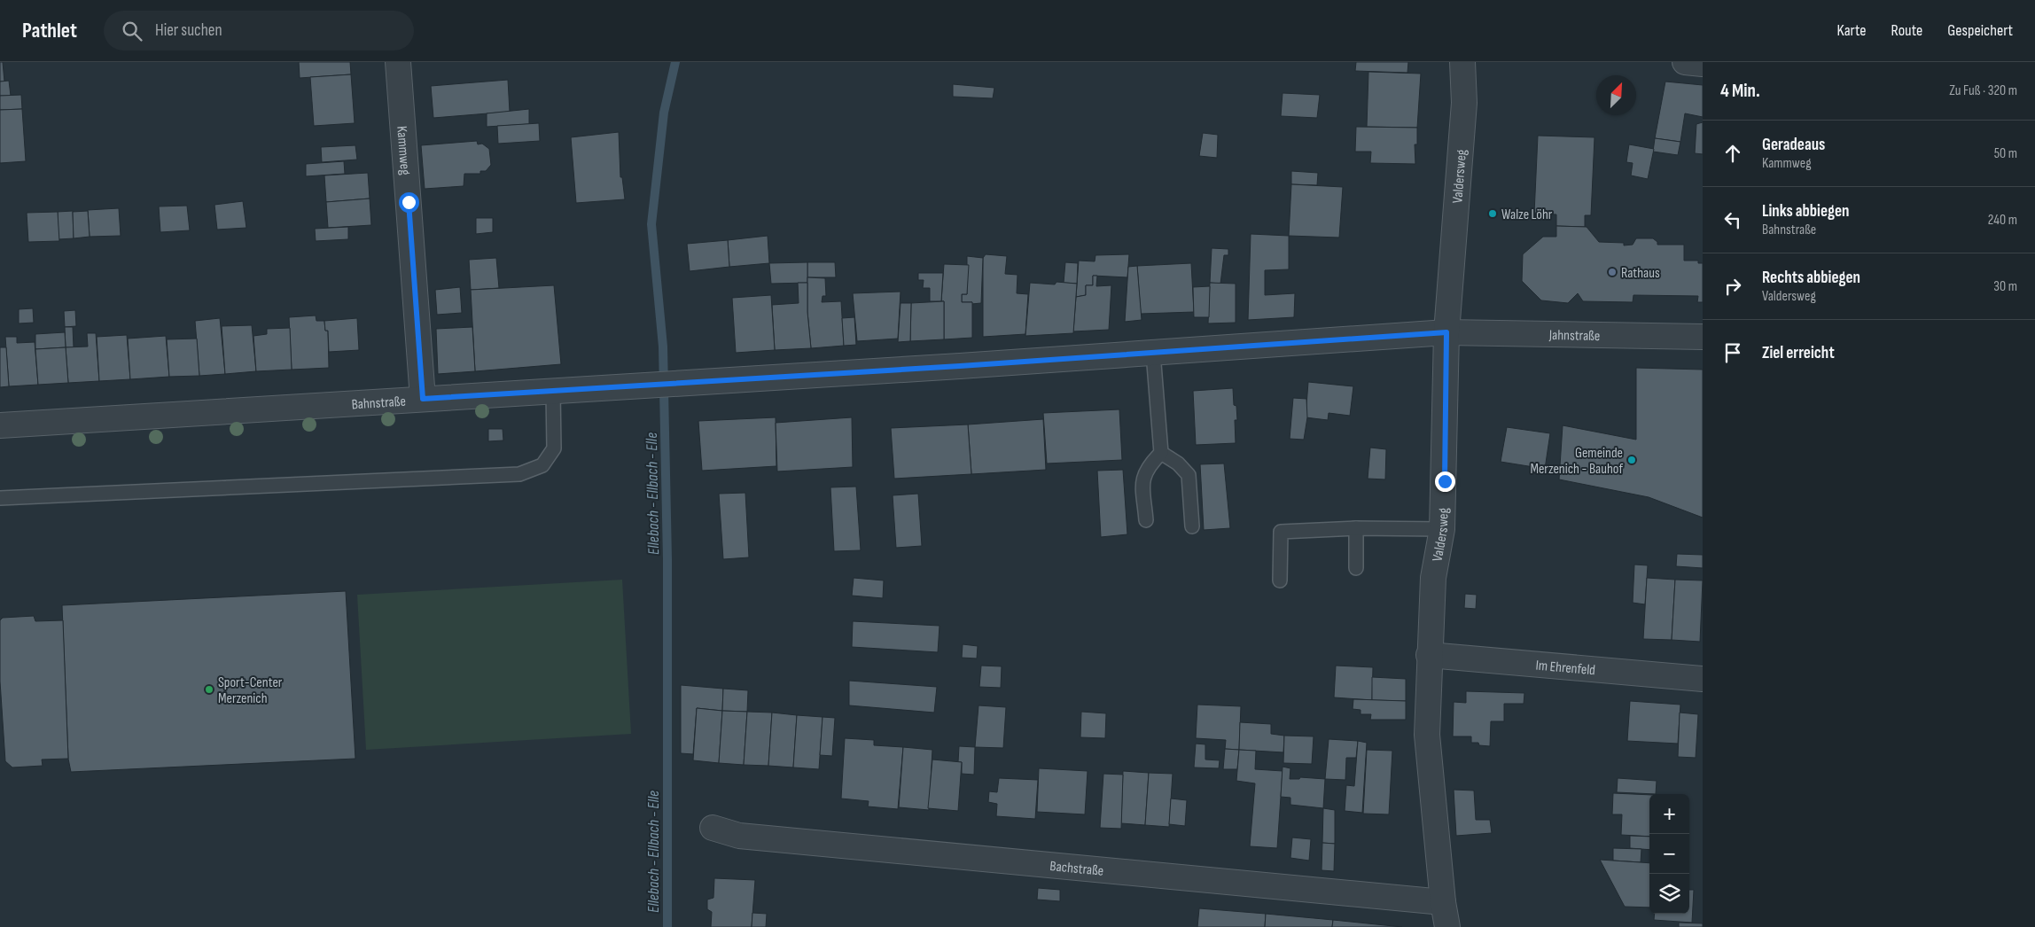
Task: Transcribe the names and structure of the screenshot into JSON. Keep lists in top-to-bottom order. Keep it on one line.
{"streets":{"street":["Kammweg","Valdersweg","Jahnstraße","Bahnstraße","Im Ehrenfeld","Bachstraße"]},"crossings":[["Kammweg","Bahnstraße"],["Valdersweg","Jahnstraße"],["Valdersweg","Bahnstraße"],["Valdersweg","Im Ehrenfeld"],["Valdersweg","Bachstraße"],["Jahnstraße","Bahnstraße"]],"water":["Ellebach - Ellbach - Elle"],"places":["Walze Löhr","Rathaus","Gemeinde Merzenich - Bauhof","Sport-Center Merzenich"],"north":"top right","page":{"header":"Pathlet","search":"Hier suchen","nav":["Karte","Route","Gespeichert"],"heading":["4 Min.","Zu Fuß · 320 m"],"list":[["Geradeaus","Kammweg","50 m"],["Links abbiegen","Bahnstraße","240 m"],["Rechts abbiegen","Valdersweg","30 m"],"Ziel erreicht"],"map_buttons":["+","−"]}}
